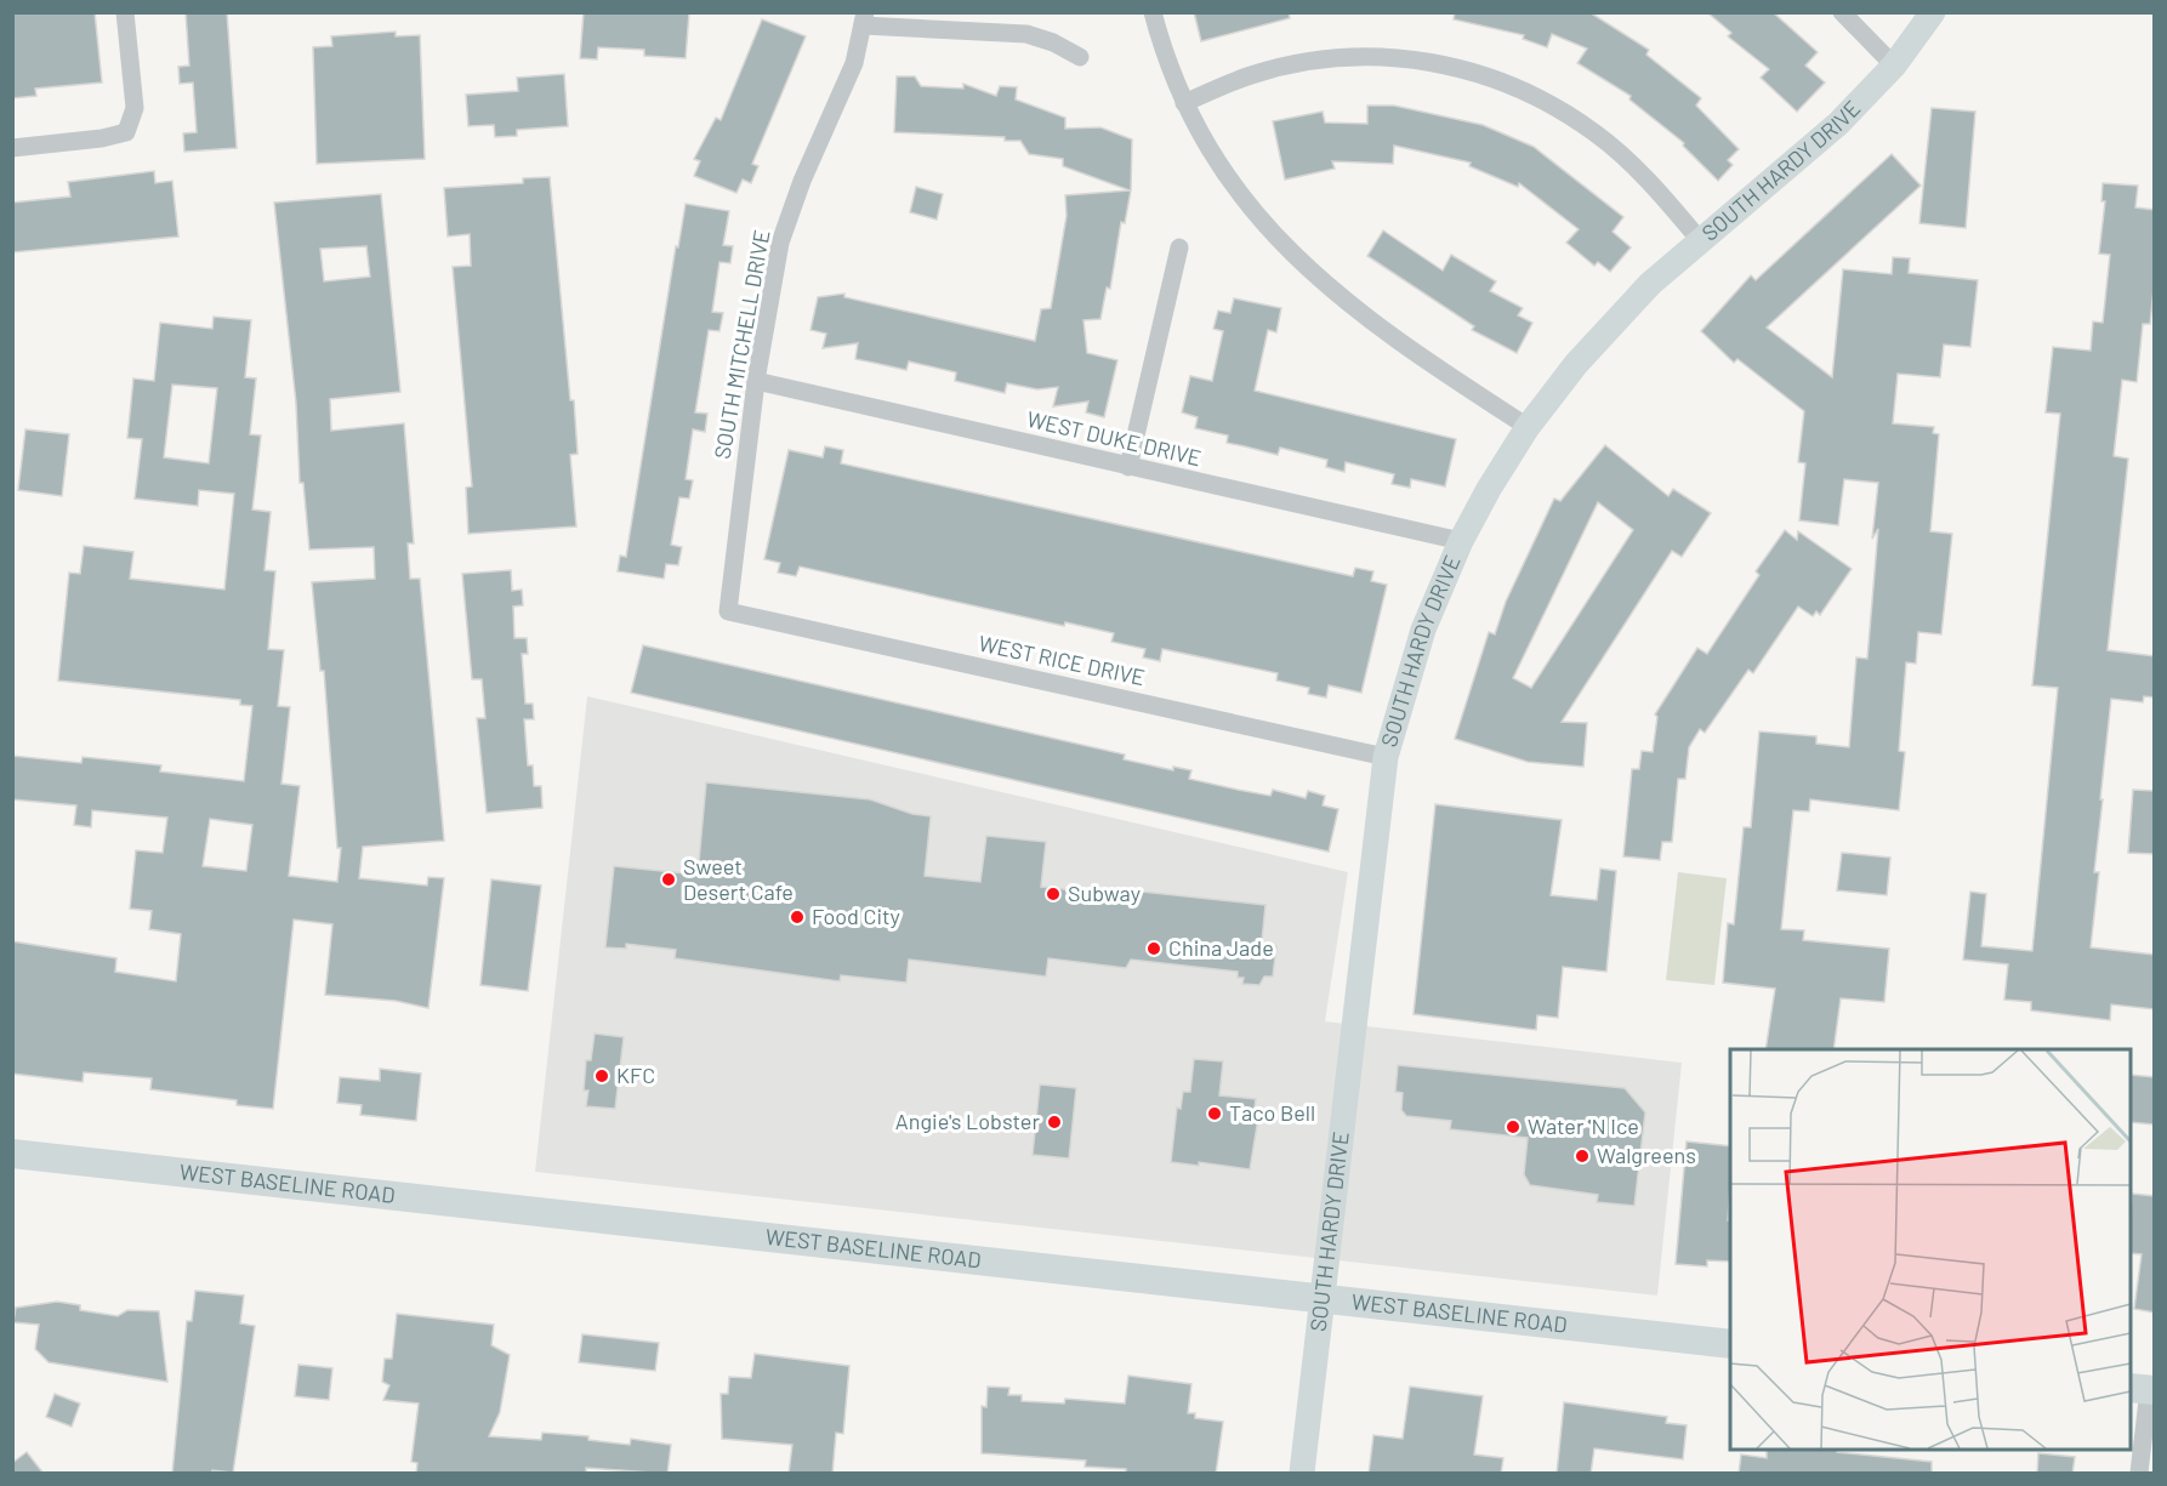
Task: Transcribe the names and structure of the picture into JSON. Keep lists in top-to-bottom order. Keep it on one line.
{"streets":{"main road":["WEST BASELINE ROAD"],"street":["SOUTH HARDY DRIVE","SOUTH MITCHELL DRIVE","WEST DUKE DRIVE","WEST RICE DRIVE"]},"crossings":[["SOUTH HARDY DRIVE","WEST DUKE DRIVE"],["SOUTH HARDY DRIVE","WEST RICE DRIVE"],["SOUTH HARDY DRIVE","WEST BASELINE ROAD"],["SOUTH MITCHELL DRIVE","WEST DUKE DRIVE"],["SOUTH MITCHELL DRIVE","WEST RICE DRIVE"]],"places":["Sweet Desert Cafe","Subway","Food City","China Jade","KFC","Taco Bell","Angie's Lobster","Water 'N Ice","Walgreens"]}
